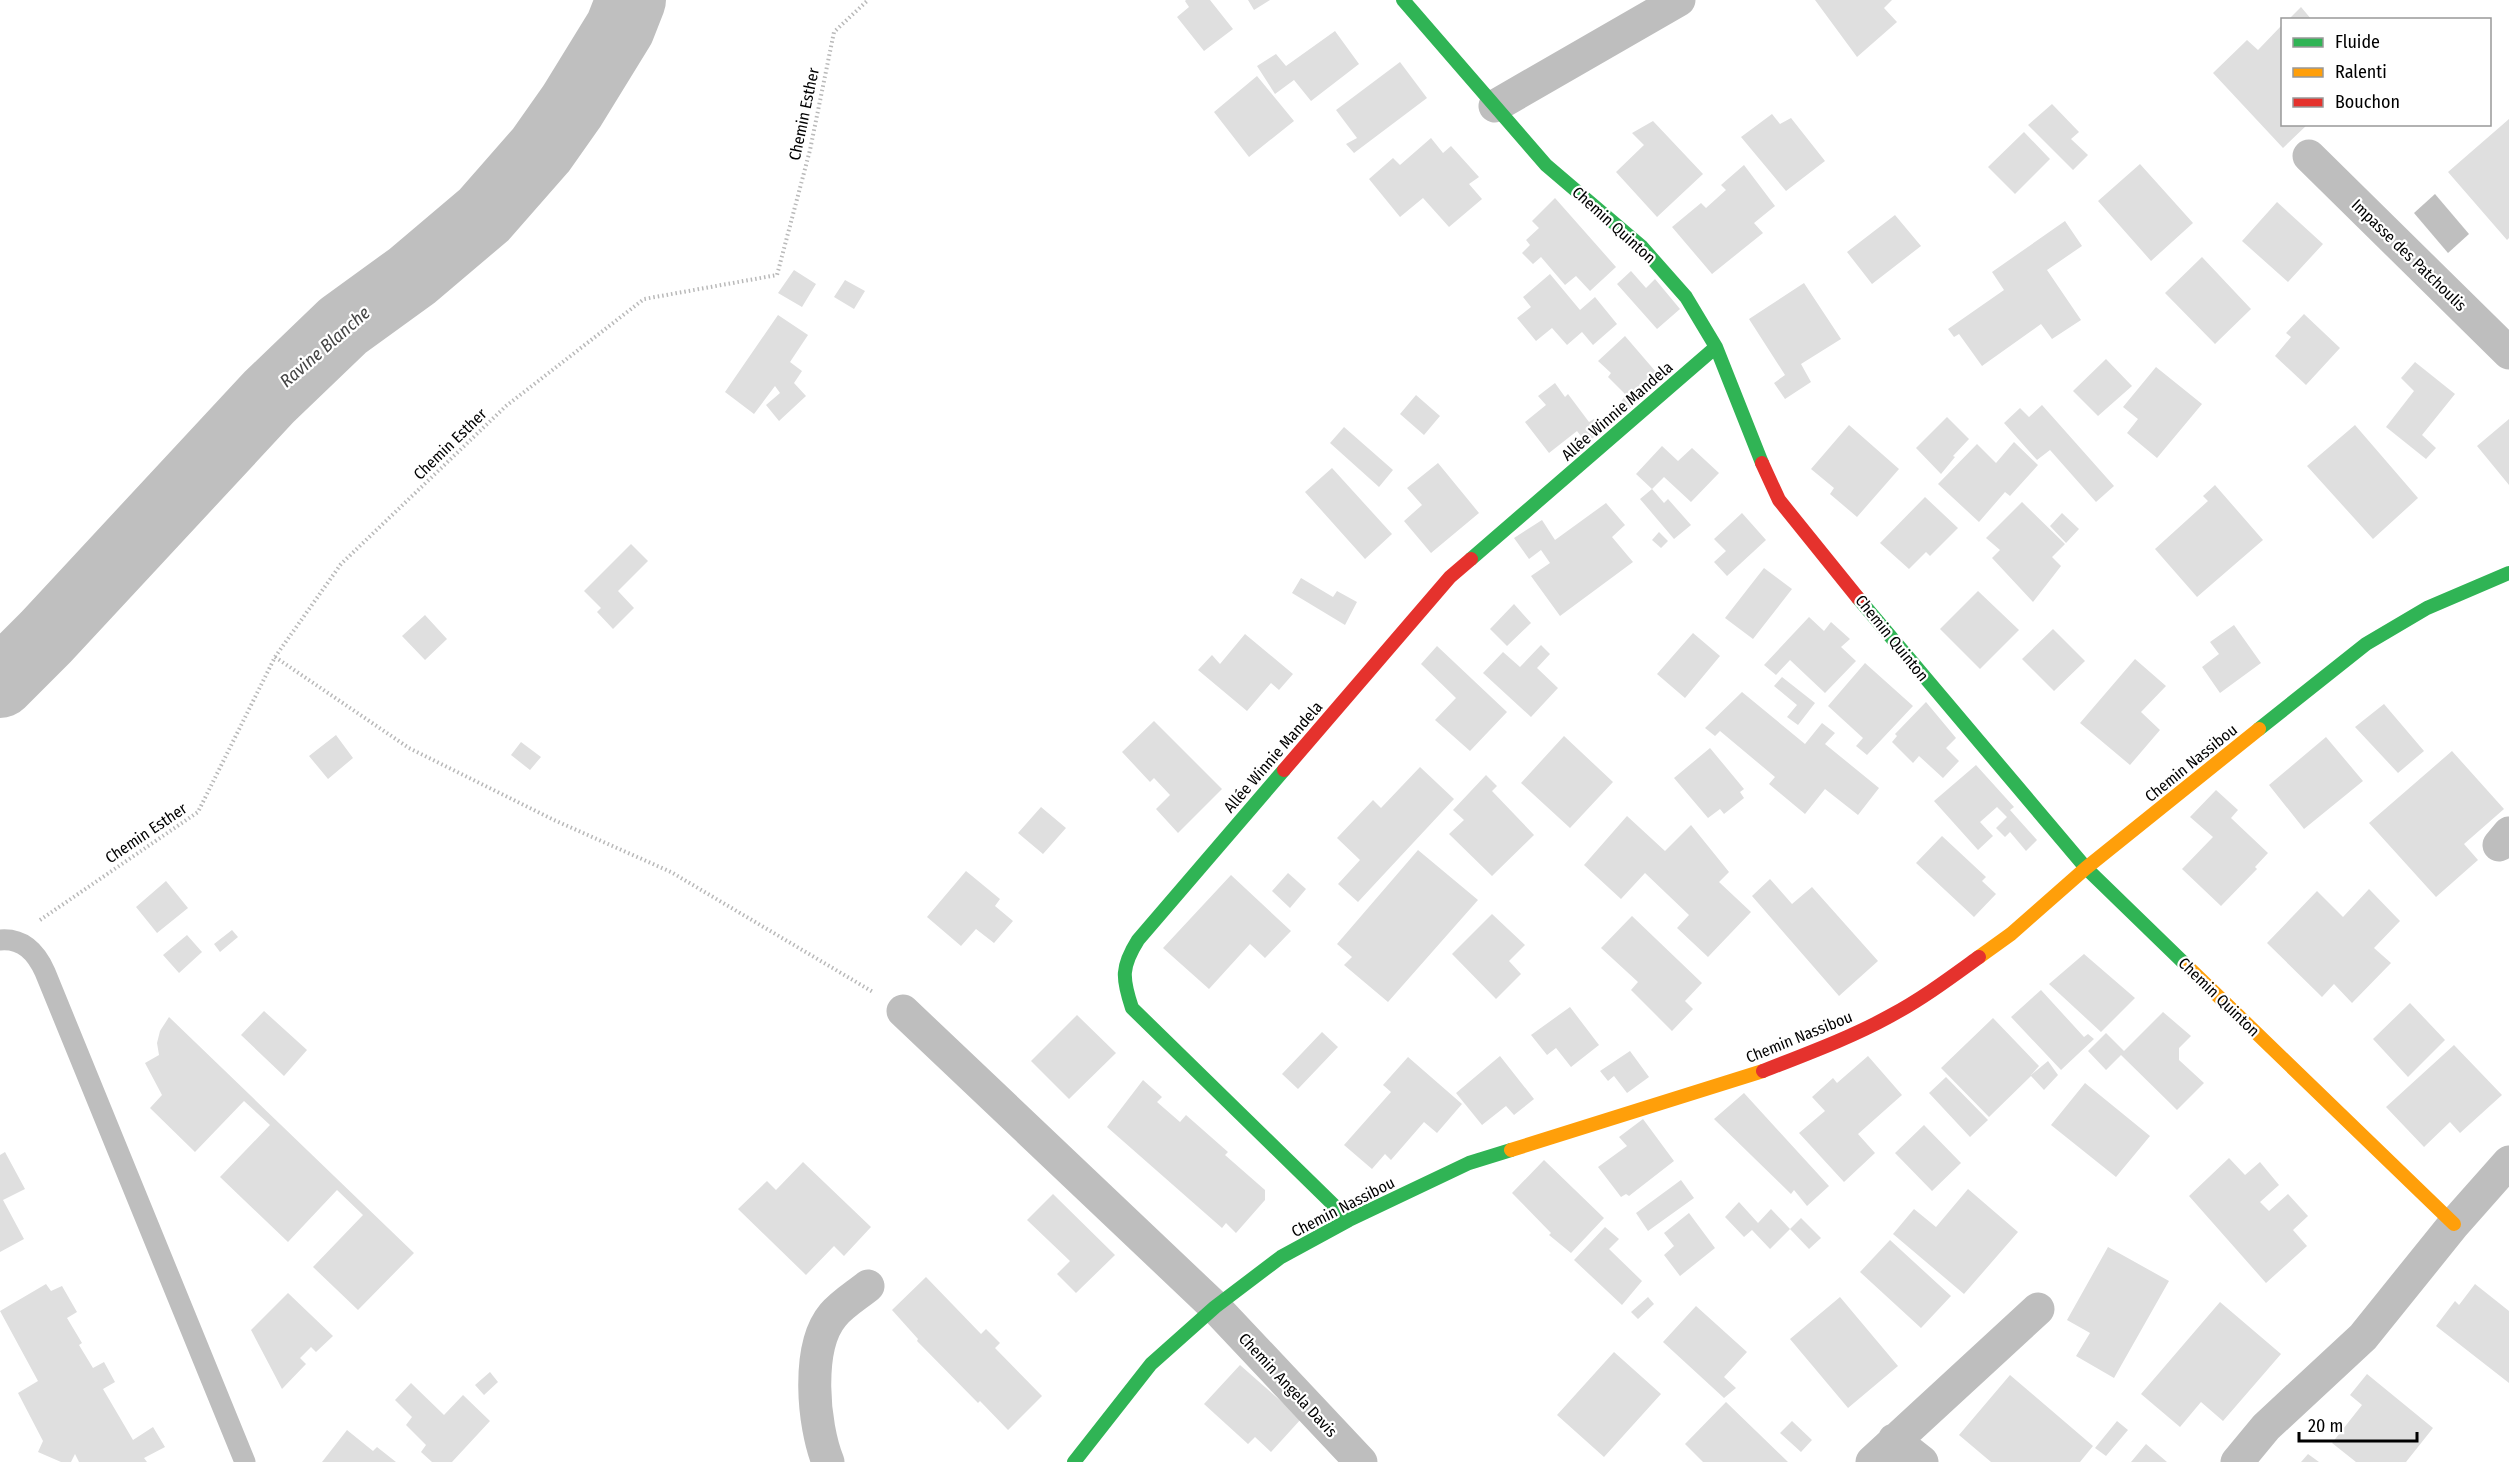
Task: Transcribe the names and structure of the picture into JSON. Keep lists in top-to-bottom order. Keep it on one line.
{"streets":{"street":["Chemin Quinton","Impasse des Patchoulis","Allée Winnie Mandela","Chemin Nassibou","Chemin Angela Davis"],"path":["Chemin Esther"]},"crossings":[["Chemin Quinton","Allée Winnie Mandela"],["Chemin Quinton","Chemin Nassibou"],["Allée Winnie Mandela","Chemin Nassibou"],["Chemin Nassibou","Chemin Angela Davis"]],"water":["Ravine Blanche"],"legend":["Fluide","Ralenti","Bouchon"],"scale_bar":"20 m"}
